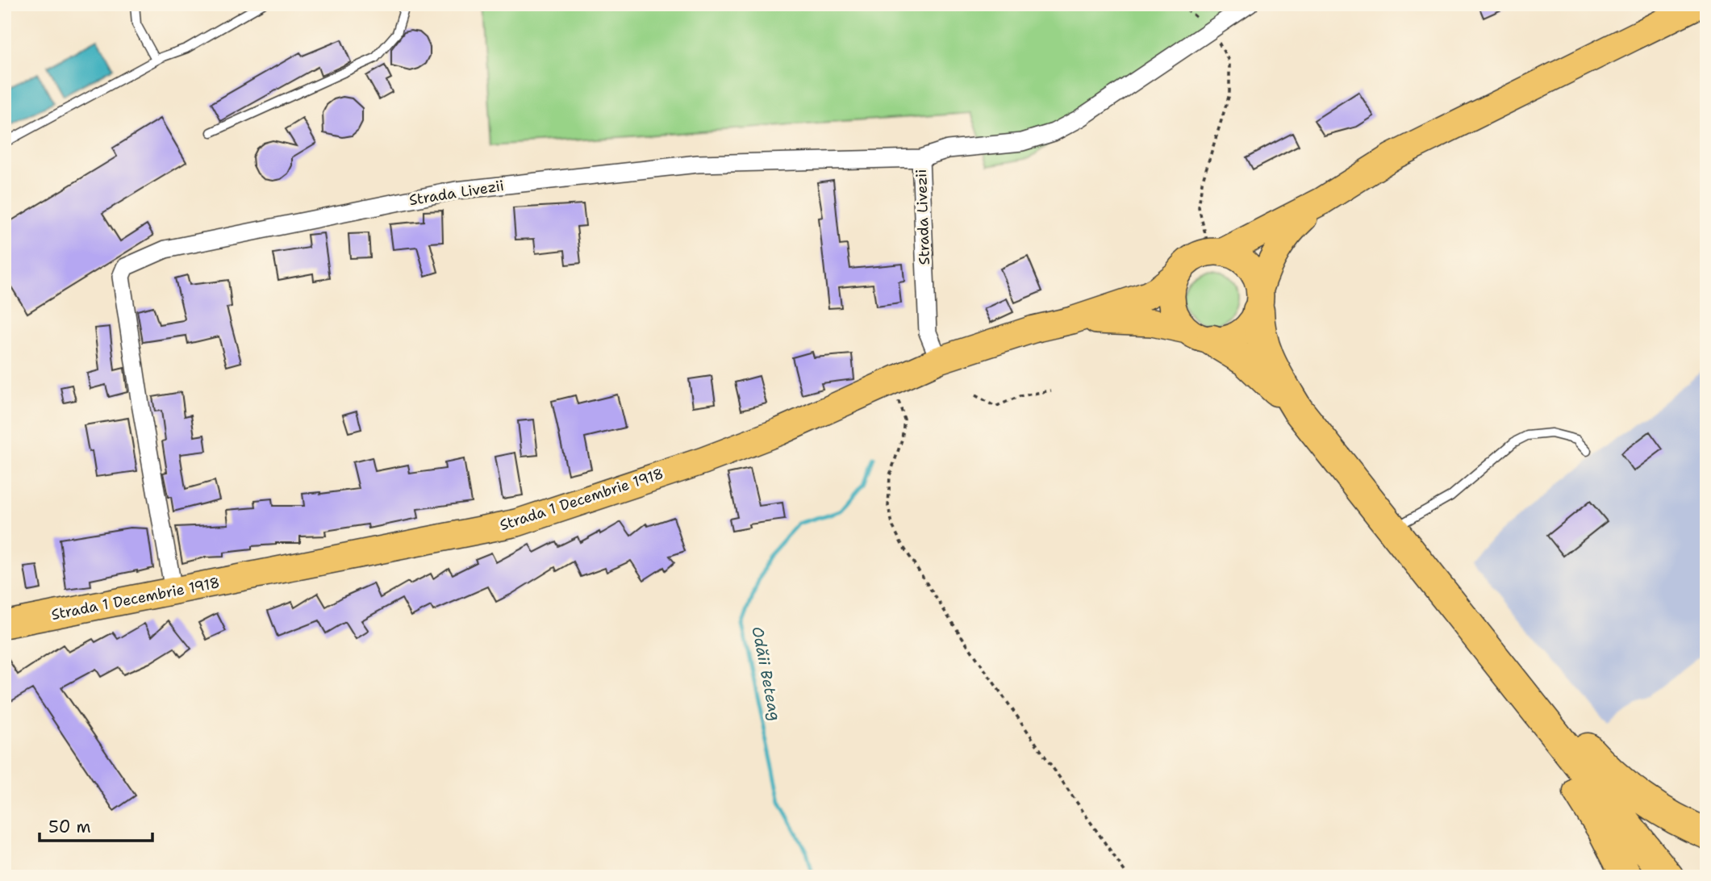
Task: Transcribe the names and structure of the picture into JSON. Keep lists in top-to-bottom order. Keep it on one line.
{"streets":{"main road":["Strada 1 Decembrie 1918"],"street":["Strada Livezii"]},"crossings":[["Strada Livezii","Strada 1 Decembrie 1918"]],"water":["Odăii Beteag"],"scale_bar":"50 m"}
